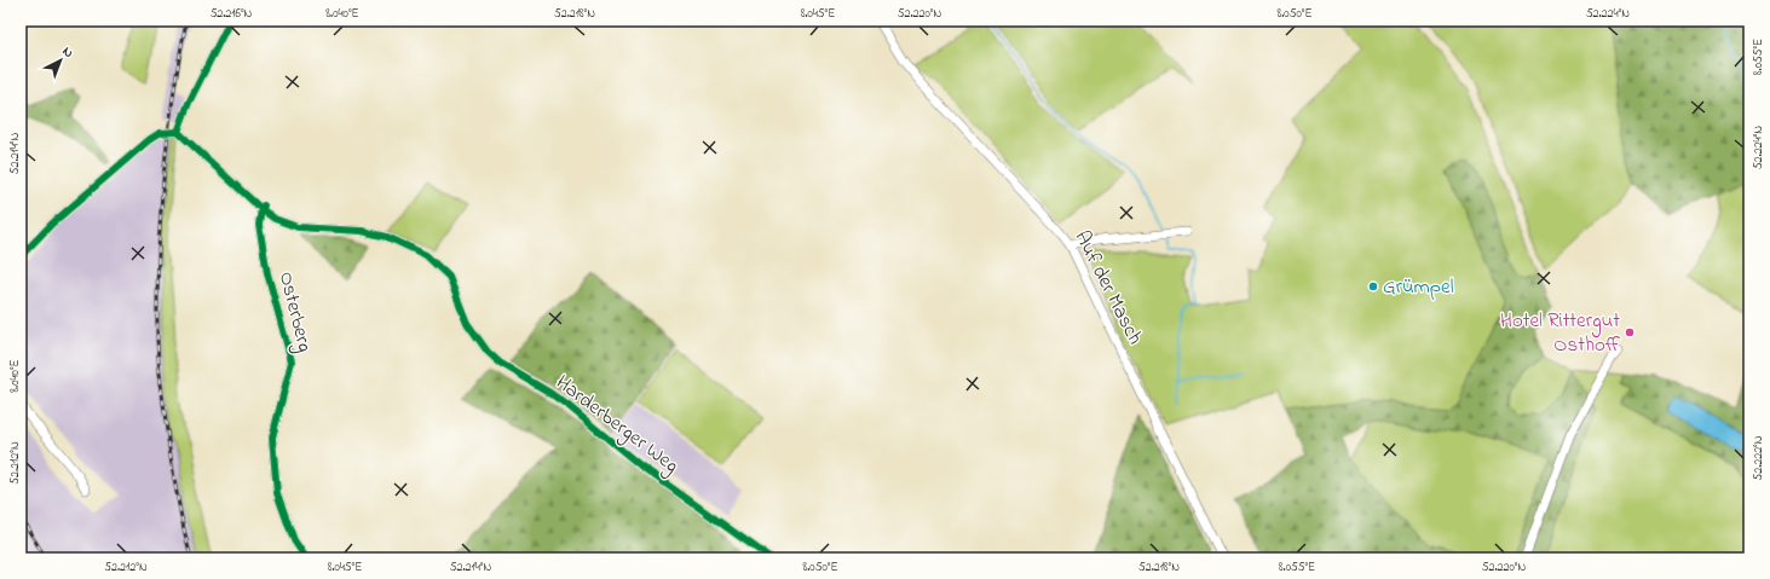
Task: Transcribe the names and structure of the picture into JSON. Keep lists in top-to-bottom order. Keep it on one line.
{"streets":{"street":["Auf der Masch","Osterberg","Harderberger Weg"]},"crossings":[["Osterberg","Harderberger Weg"]],"places":["Grümpel","Hotel Rittergut Osthoff"],"north":"top right","coordinates":["52.216°N","8.040°E","52.218°N","8.045°E","52.220°N","8.050°E","52.224°N","8.055°E","52.214°N","52.222°N","52.212°N"]}
